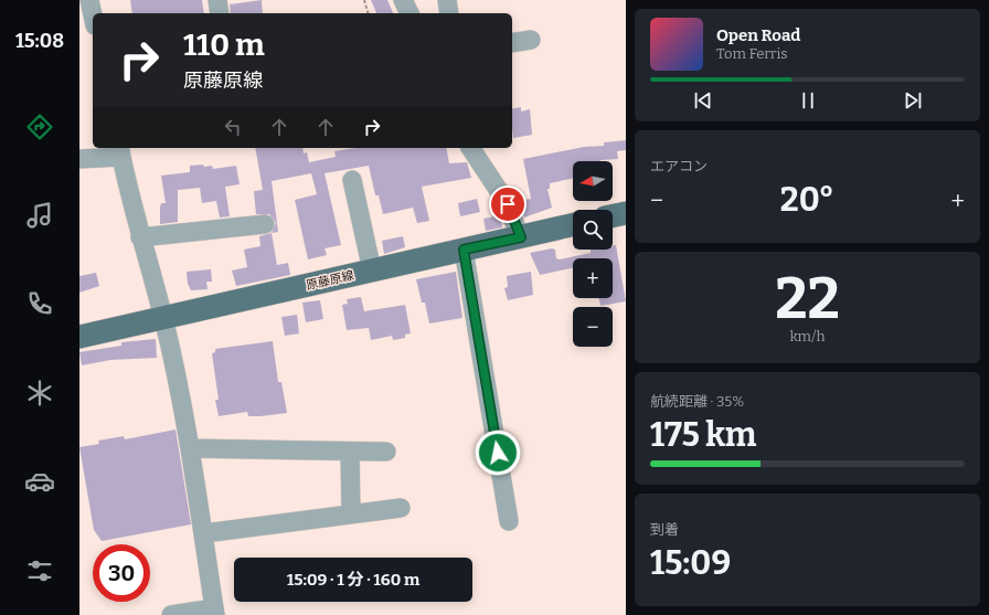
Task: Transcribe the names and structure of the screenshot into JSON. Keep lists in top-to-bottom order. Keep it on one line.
{"streets":{"main road":["原藤原線"]},"north":"left","page":{"tabs":"15:08","turn":["110 m","原藤原線"],"song":["Open Road","Tom Ferris"],"tile":["エアコン",["22","km/h"],["航続距離 · 35%","175 km"],["到着","15:09"]],"map_buttons":["+","−"],"heat":["−","20°","+"],"limit":"30","trip":"15:09 · 1 分 · 160 m"}}
